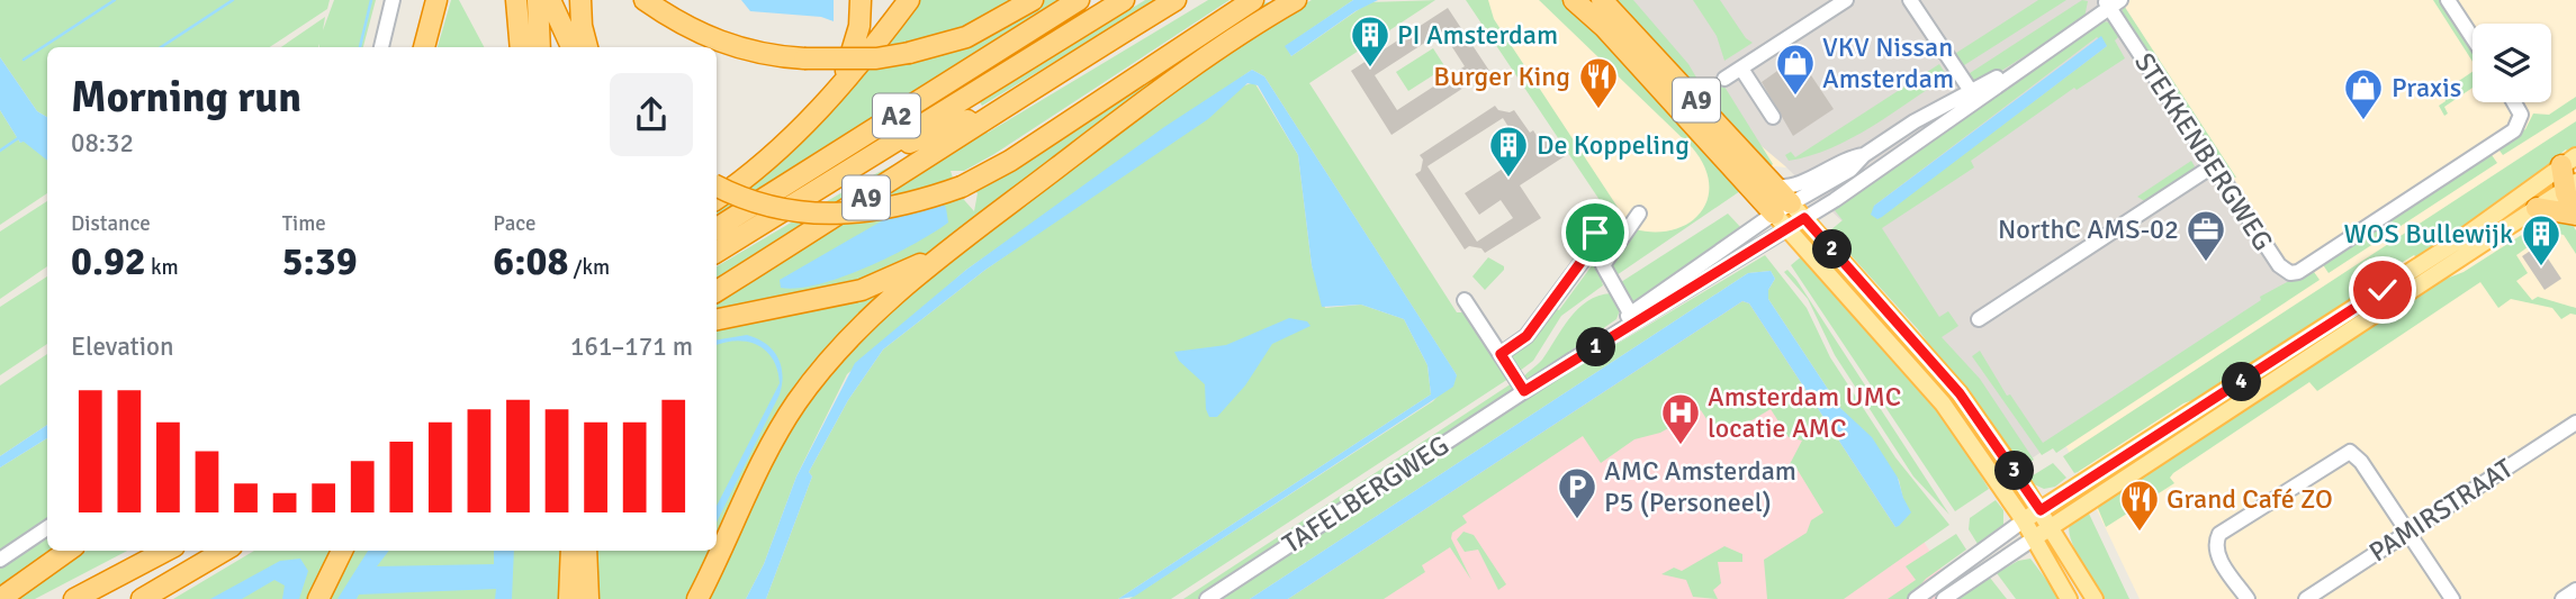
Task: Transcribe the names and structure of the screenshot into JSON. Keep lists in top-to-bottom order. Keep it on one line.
{"streets":{"highway":["A9","A2"],"street":["STEKKENBERGWEG","TAFELBERGWEG","PAMIRSTRAAT"]},"crossings":[["A9","A2"],["A9","TAFELBERGWEG"]],"places":{"building":["PI Amsterdam","De Koppeling","WOS Bullewijk"],"shop":["VKV Nissan Amsterdam","Praxis"],"restaurant":["Burger King","Grand Café ZO"],"office":["NorthC AMS-02"],"hospital":["Amsterdam UMC locatie AMC"],"parking":["AMC Amsterdam P5 (Personeel)"]},"page":{"heading":["Morning run","08:32"],"stats":[["Distance","0.92 km"],["Time","5:39"],["Pace","6:08 /km"]],"pins":["2","1","4","3"],"chart":["Elevation","161–171 m"]}}
